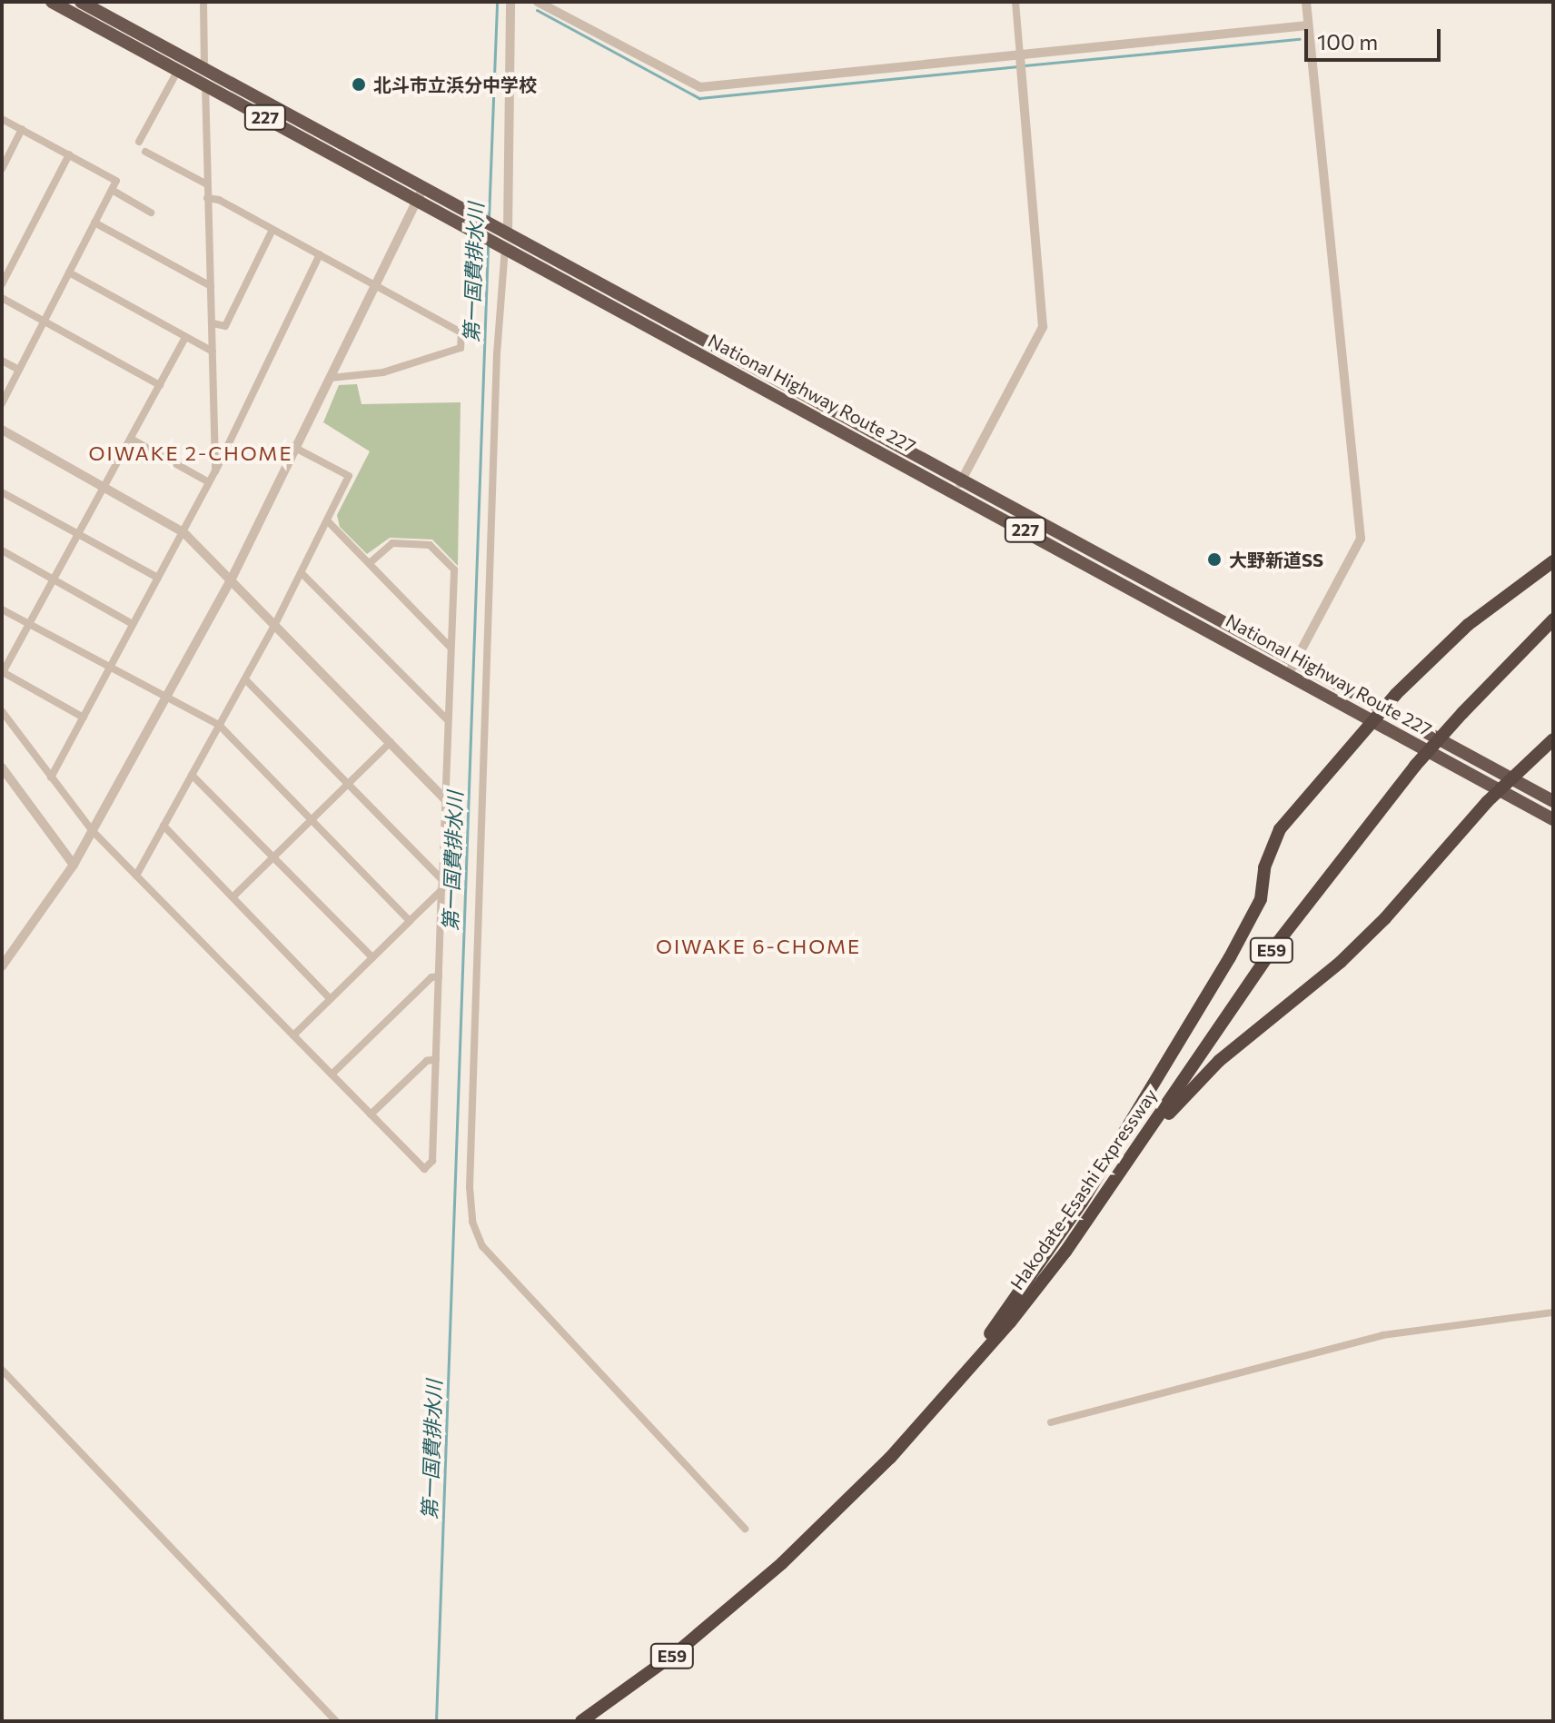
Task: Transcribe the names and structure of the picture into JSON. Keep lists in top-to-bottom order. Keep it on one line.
{"streets":{"highway":["227","National Highway Route 227","E59","Hakodate-Esashi Expressway"]},"districts":["OIWAKE 2-CHOME","OIWAKE 6-CHOME"],"water":["第一国費排水川"],"places":["北斗市立浜分中学校","大野新道SS"],"scale_bar":"100 m"}
